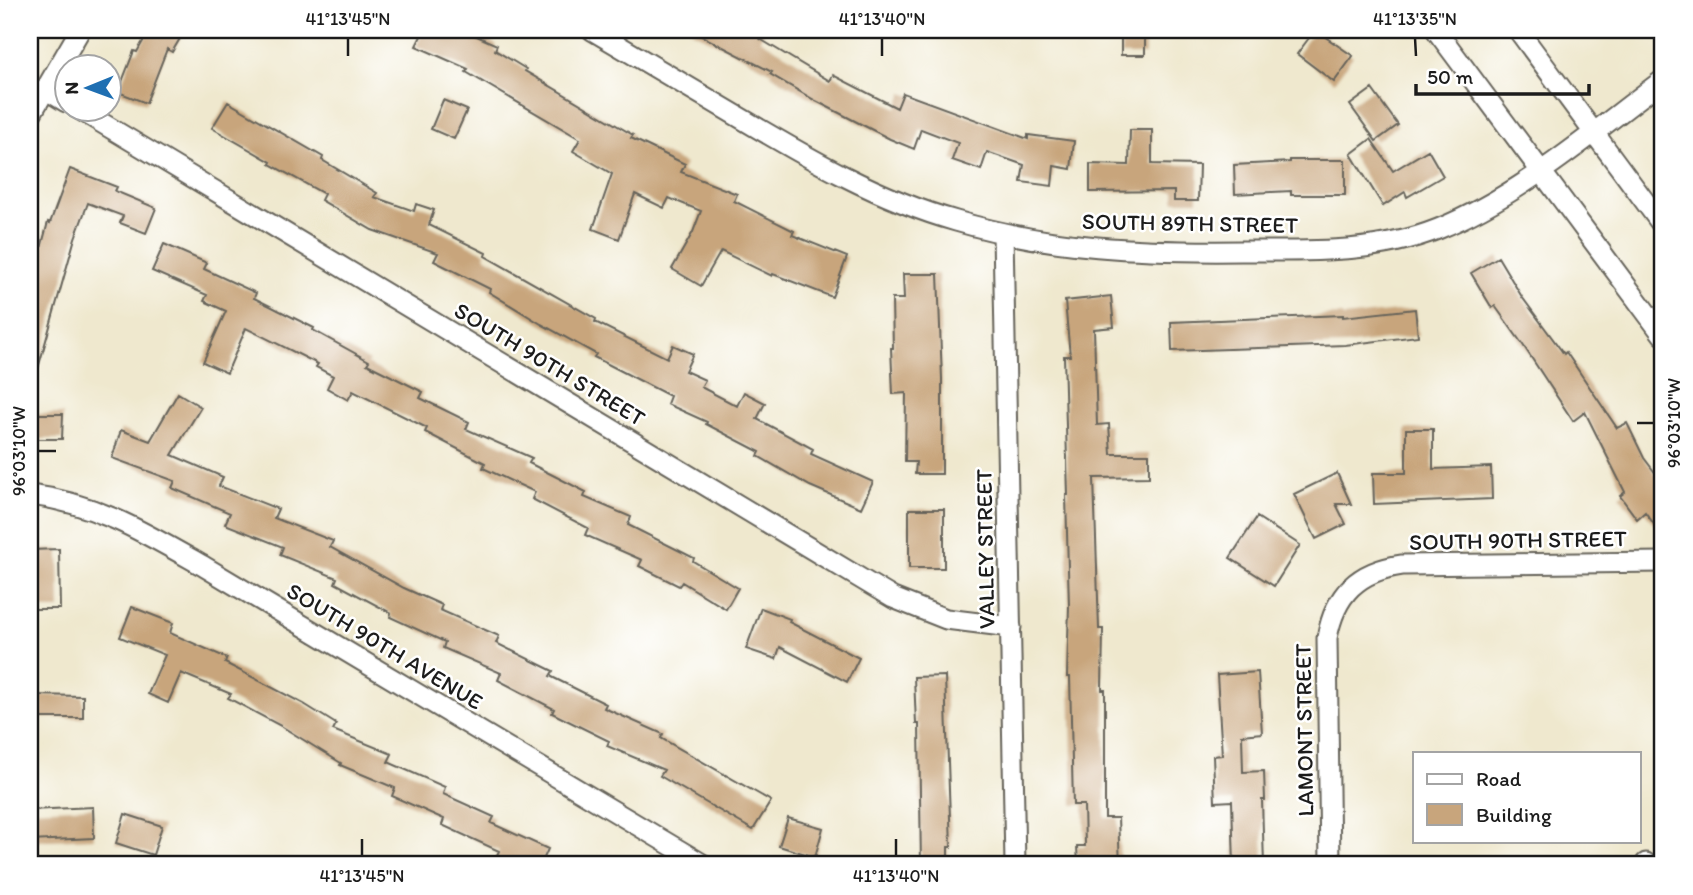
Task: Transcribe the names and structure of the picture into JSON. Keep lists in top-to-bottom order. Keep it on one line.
{"streets":{"street":["SOUTH 89TH STREET","SOUTH 90TH STREET","VALLEY STREET","SOUTH 90TH AVENUE","LAMONT STREET"]},"crossings":[["SOUTH 89TH STREET","VALLEY STREET"],["SOUTH 90TH STREET","VALLEY STREET"],["SOUTH 90TH STREET","LAMONT STREET"]],"legend":["Road","Building"],"scale_bar":"50 m","north":"left","coordinates":["41°13'45\"N","41°13'40\"N","41°13'35\"N","96°03'10\"W"]}
